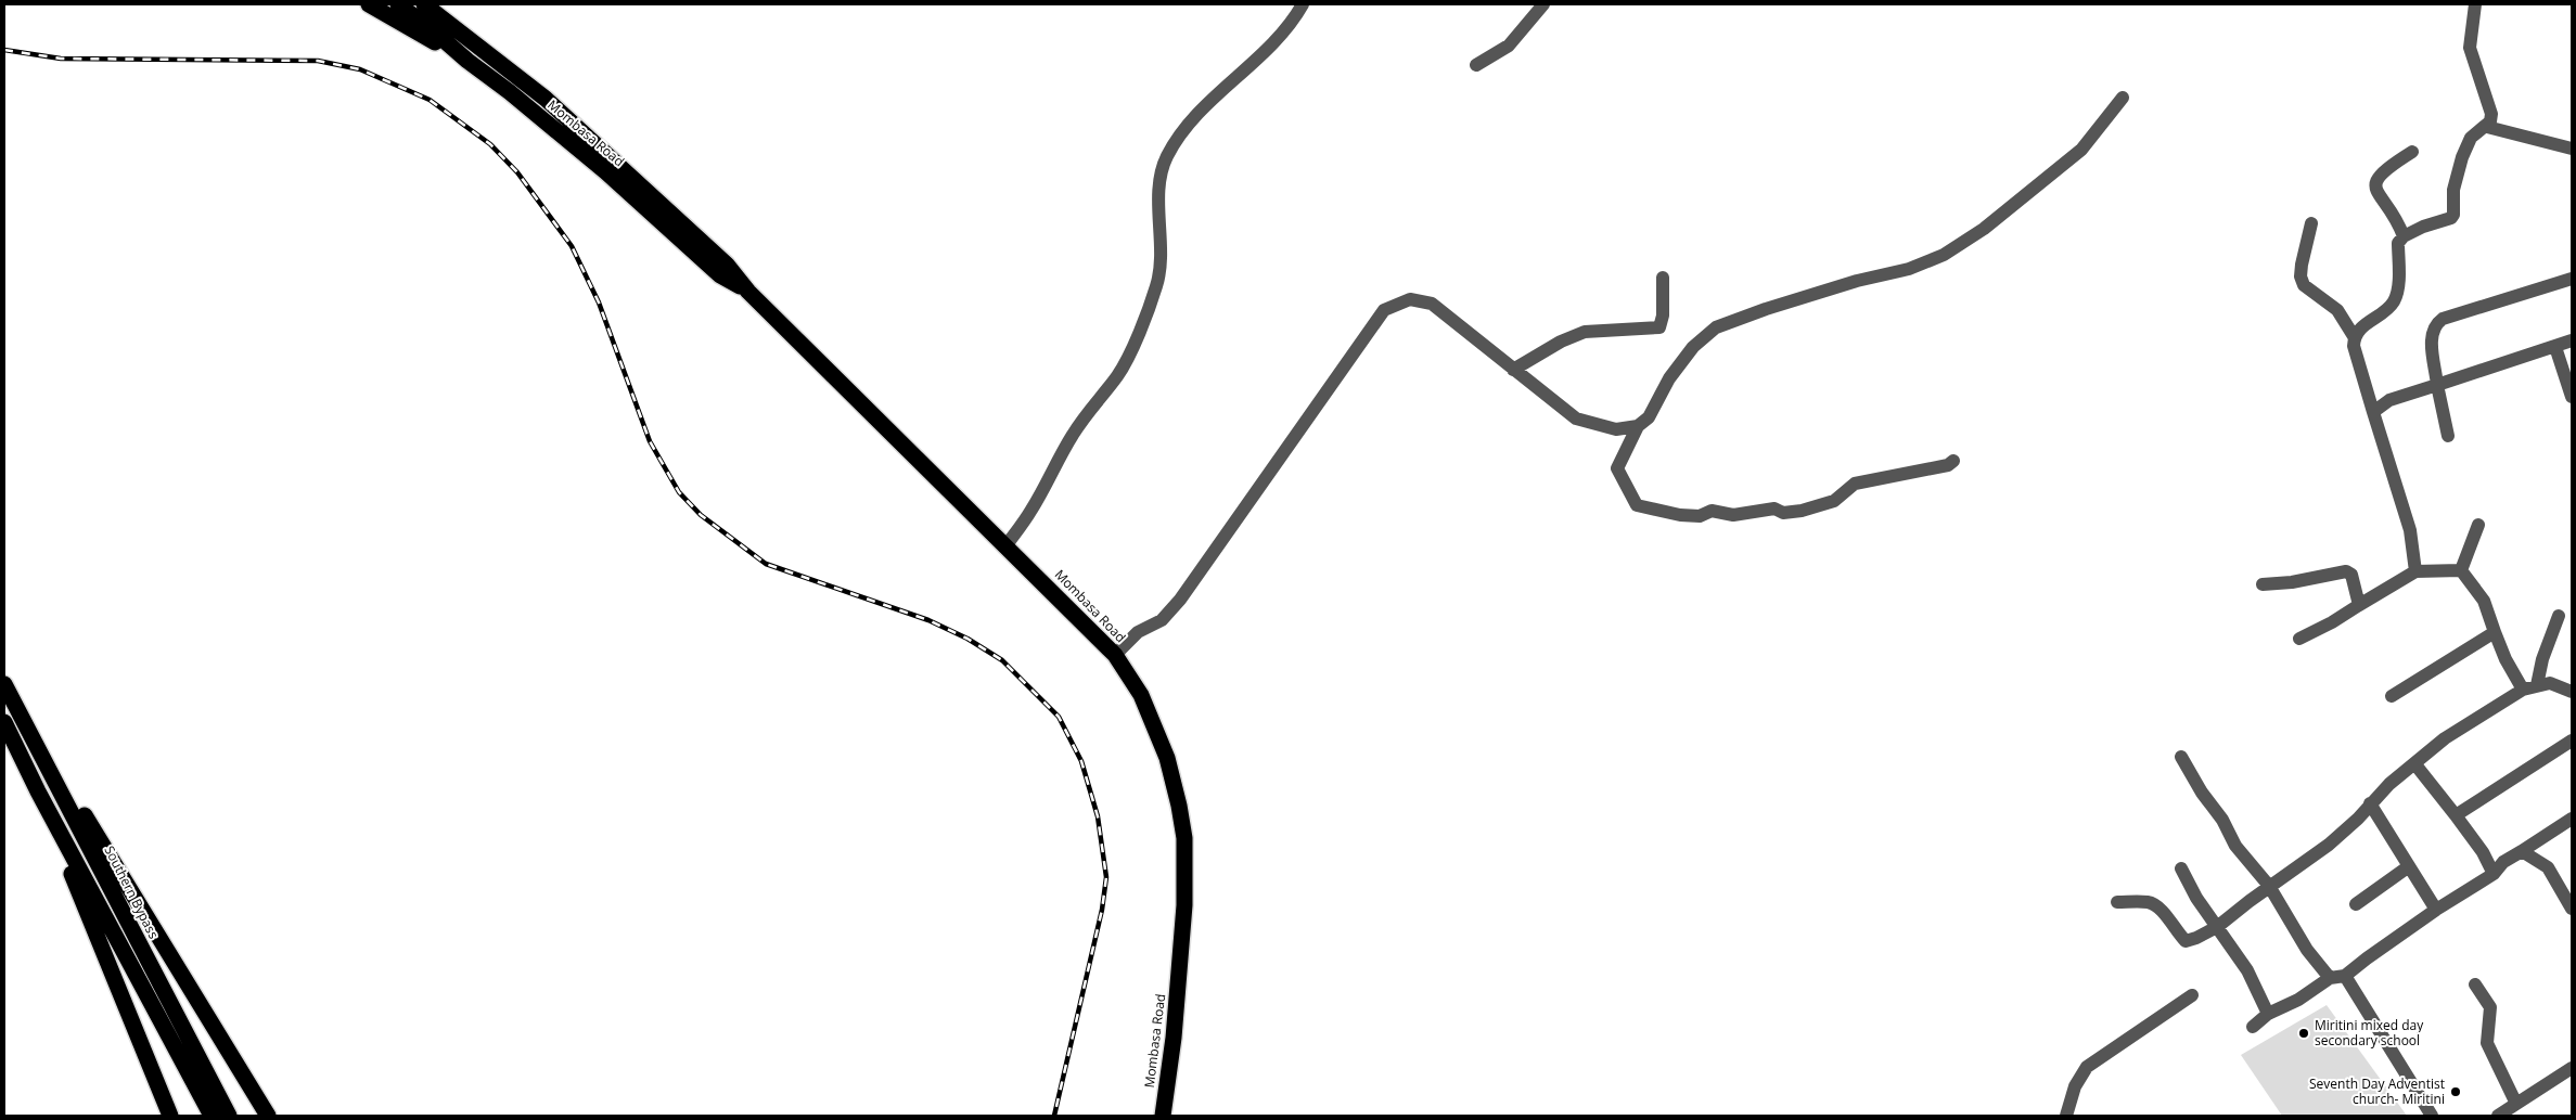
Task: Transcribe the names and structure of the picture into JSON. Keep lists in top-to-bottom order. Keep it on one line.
{"streets":{"highway":["Mombasa Road","Southern Bypass"]},"places":["Miritini mixed day secondary school","Seventh Day Adventist church- Miritini"]}
